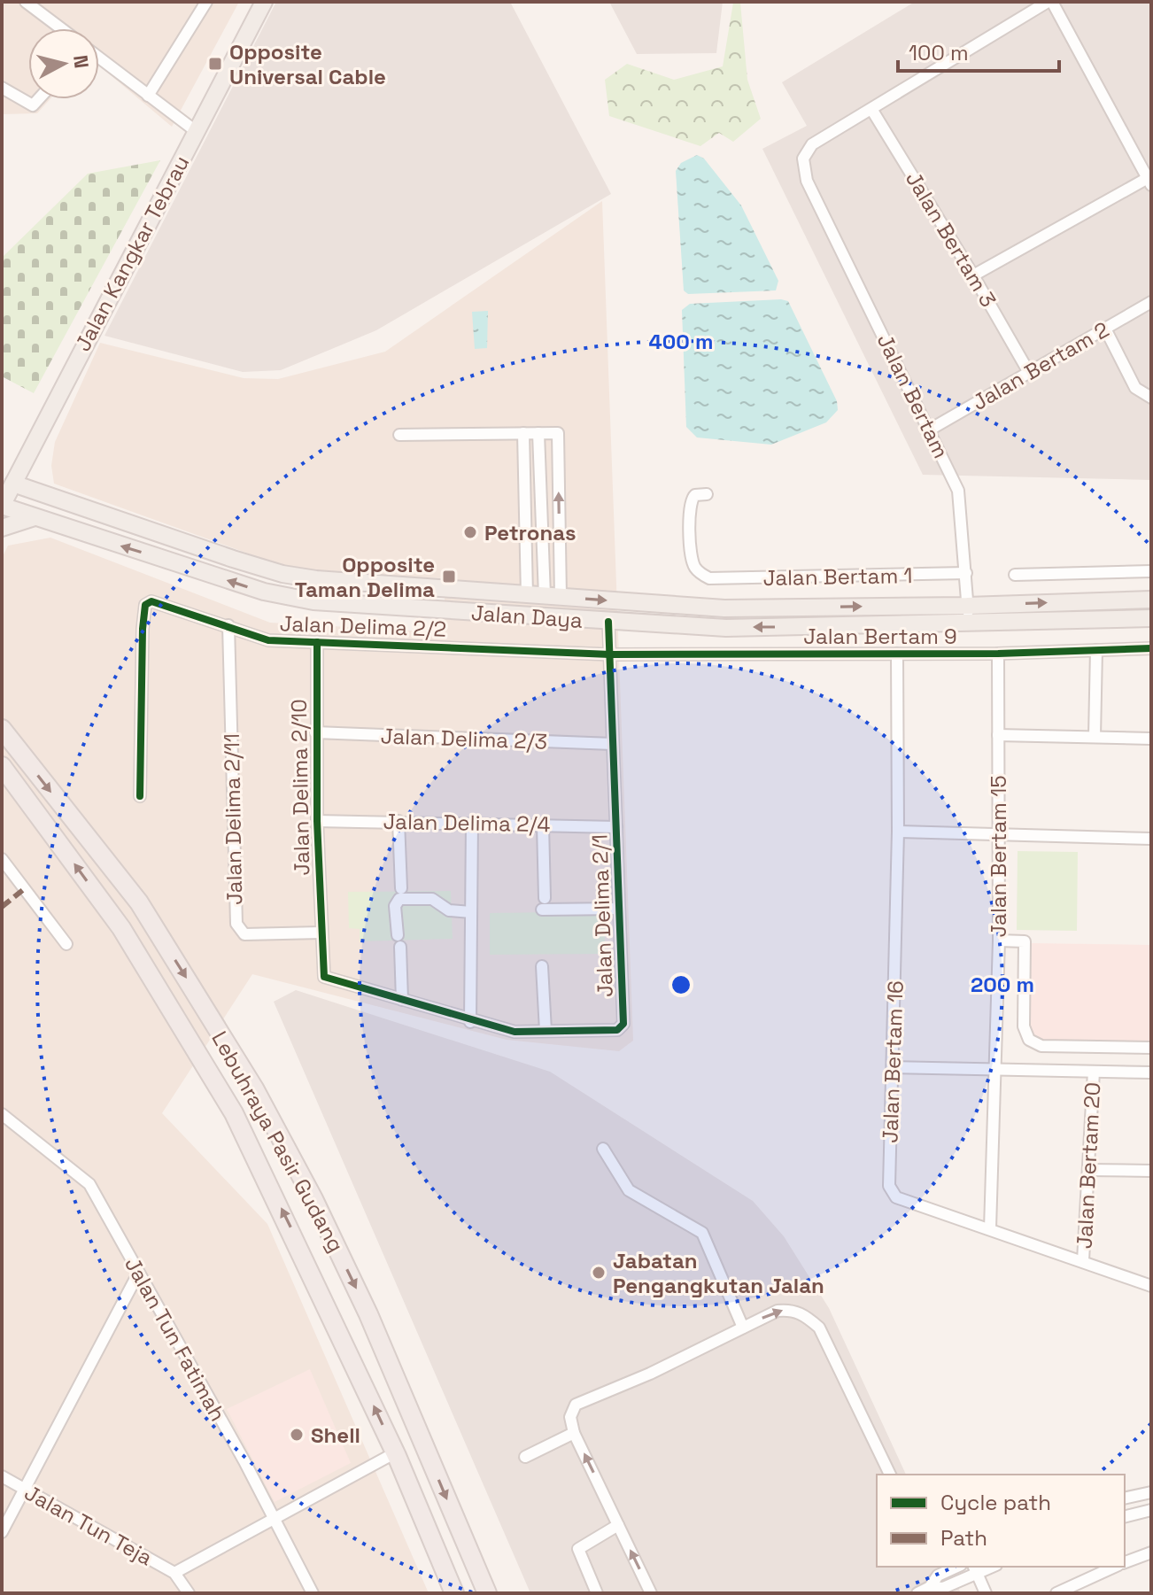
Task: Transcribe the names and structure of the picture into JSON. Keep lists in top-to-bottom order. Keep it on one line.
{"streets":{"highway":["Lebuhraya Pasir Gudang"],"main road":["Jalan Kangkar Tebrau","Jalan Daya"],"street":["Jalan Bertam 3","Jalan Bertam 2","Jalan Bertam","Jalan Bertam 1","Jalan Delima 2/2","Jalan Bertam 9","Jalan Delima 2/3","Jalan Delima 2/10","Jalan Delima 2/11","Jalan Delima 2/4","Jalan Bertam 15","Jalan Delima 2/1","Jalan Bertam 16","Jalan Bertam 20","Jalan Tun Fatimah","Jalan Tun Teja"]},"crossings":[["Jalan Bertam 3","Jalan Bertam 2"],["Jalan Bertam 3","Jalan Bertam"],["Jalan Kangkar Tebrau","Jalan Daya"],["Jalan Bertam 2","Jalan Bertam"],["Jalan Bertam","Jalan Bertam 1"],["Jalan Bertam","Jalan Daya"],["Jalan Daya","Jalan Delima 2/1"],["Jalan Delima 2/2","Jalan Bertam 9"],["Jalan Delima 2/2","Jalan Delima 2/10"],["Jalan Delima 2/2","Jalan Delima 2/11"],["Jalan Delima 2/2","Jalan Delima 2/1"],["Jalan Bertam 9","Jalan Bertam 15"],["Jalan Bertam 9","Jalan Delima 2/1"],["Jalan Bertam 9","Jalan Bertam 16"],["Jalan Delima 2/3","Jalan Delima 2/10"],["Jalan Delima 2/3","Jalan Delima 2/1"],["Jalan Delima 2/10","Jalan Delima 2/11"],["Jalan Delima 2/10","Jalan Delima 2/4"],["Jalan Delima 2/10","Jalan Delima 2/1"],["Jalan Delima 2/11","Jalan Delima 2/1"],["Jalan Delima 2/4","Jalan Delima 2/1"],["Jalan Bertam 15","Jalan Bertam 16"],["Jalan Bertam 16","Jalan Bertam 20"]],"places":{"transit":["Opposite Universal Cable","Opposite Taman Delima"],"other":["Petronas","Jabatan Pengangkutan Jalan","Shell"]},"legend":["Cycle path","Path"],"scale_bar":"100 m","north":"right","rings":["400 m","200 m"]}
